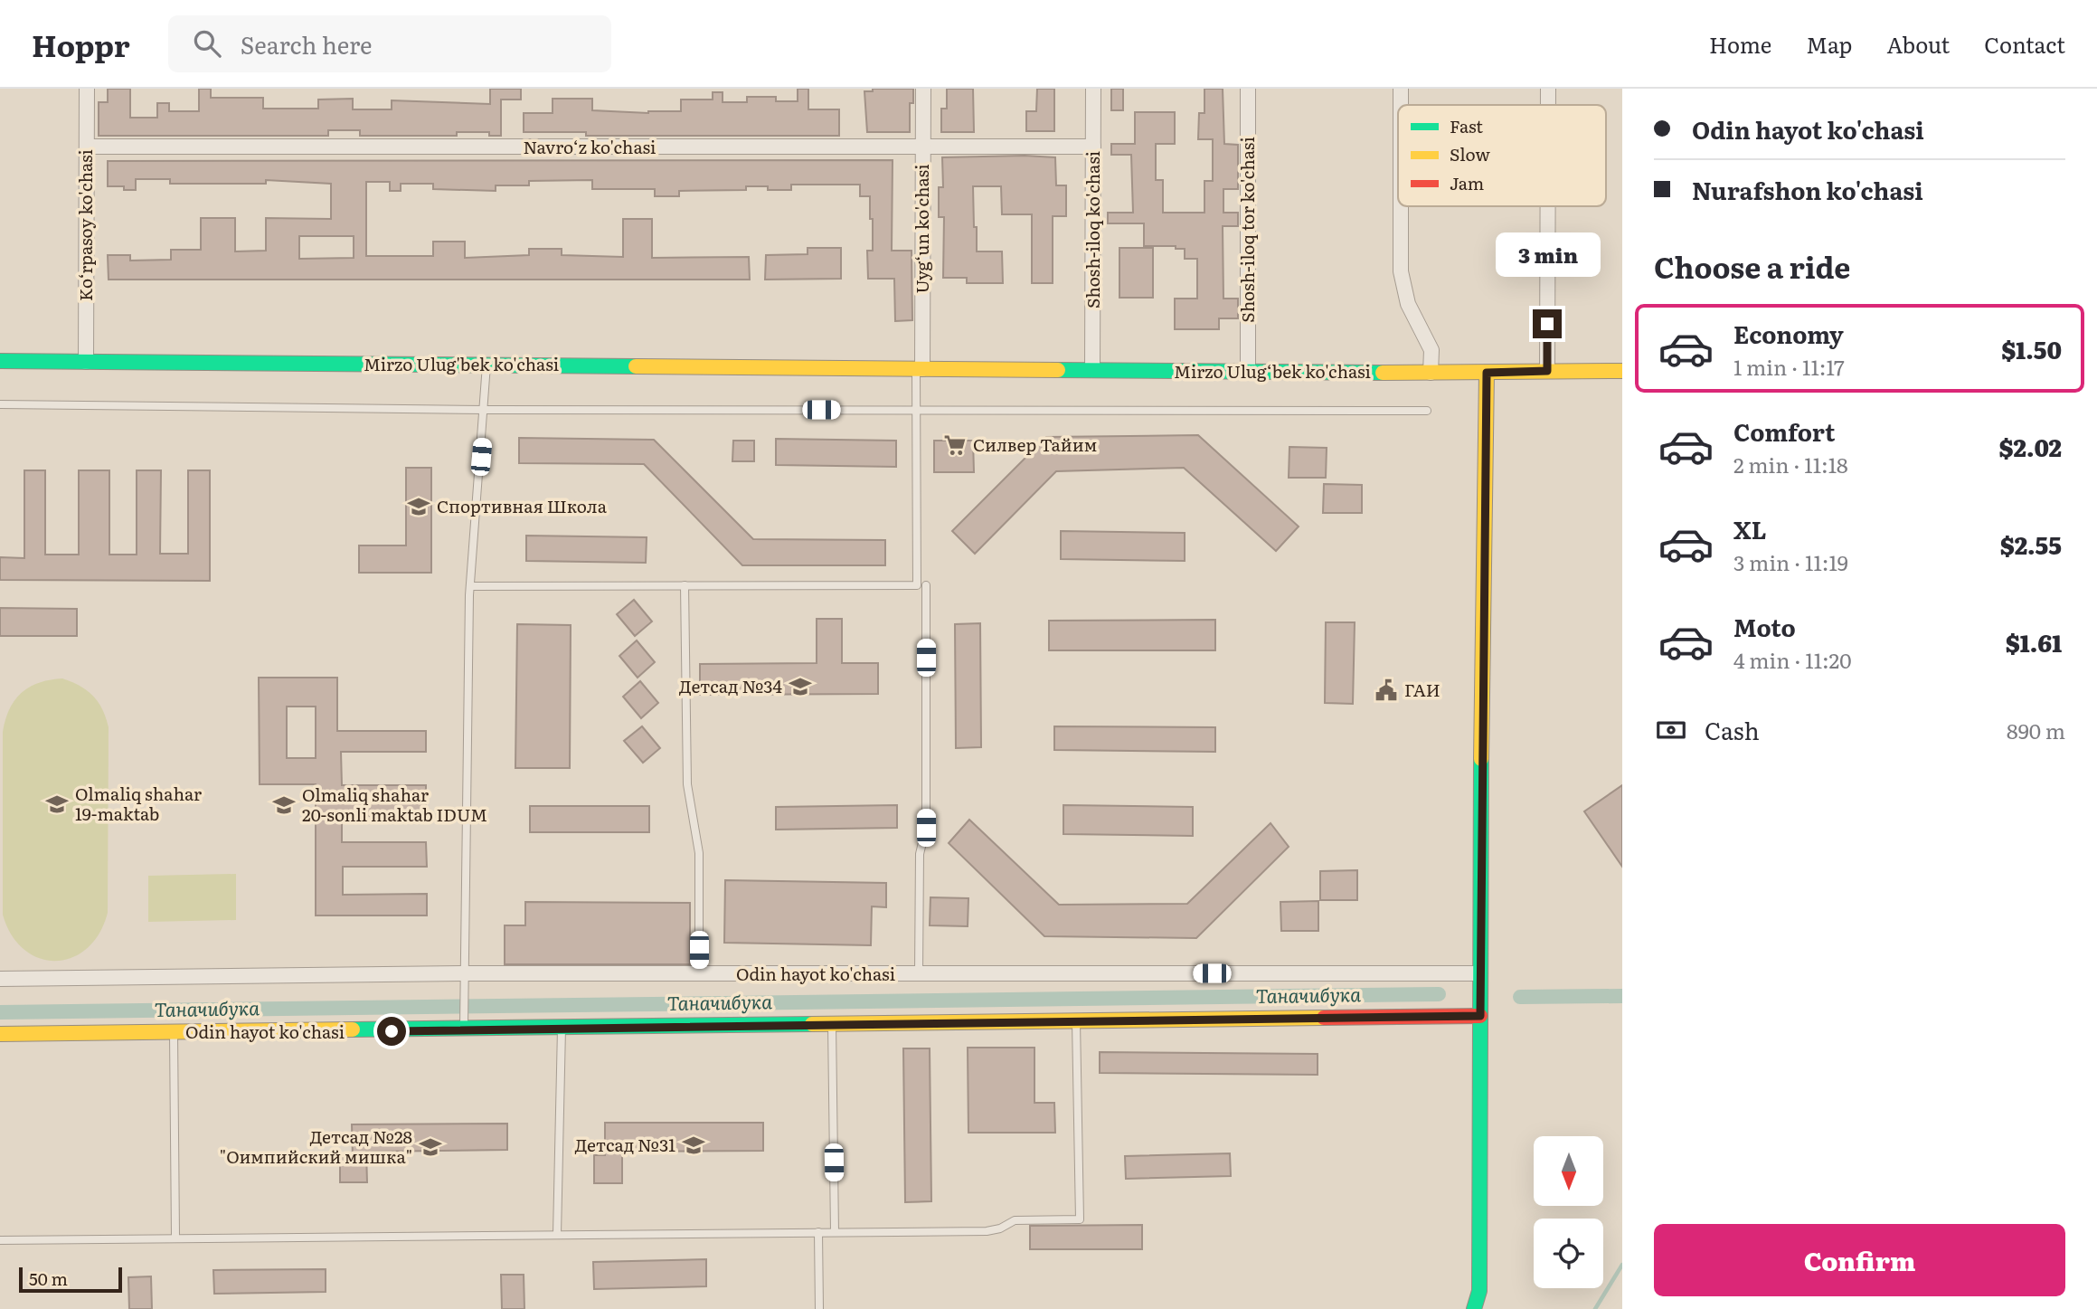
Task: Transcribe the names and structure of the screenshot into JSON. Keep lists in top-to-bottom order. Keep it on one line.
{"streets":{"street":["Navro‘z ko'chasi","Ko‘rpasoy ko'chasi","Uyg‘un ko'chasi","Shosh-iloq ko'chasi","Shosh-iloq tor ko'chasi","Mirzo Ulug'bek ko'chasi","Mirzo Ulug‘bek ko'chasi","Odin hayot ko'chasi"]},"crossings":[["Navro‘z ko'chasi","Ko‘rpasoy ko'chasi"],["Navro‘z ko'chasi","Uyg‘un ko'chasi"],["Navro‘z ko'chasi","Shosh-iloq ko'chasi"],["Ko‘rpasoy ko'chasi","Mirzo Ulug'bek ko'chasi"],["Uyg‘un ko'chasi","Mirzo Ulug'bek ko'chasi"],["Uyg‘un ko'chasi","Mirzo Ulug‘bek ko'chasi"],["Shosh-iloq ko'chasi","Mirzo Ulug‘bek ko'chasi"],["Shosh-iloq tor ko'chasi","Mirzo Ulug‘bek ko'chasi"],["Mirzo Ulug'bek ko'chasi","Mirzo Ulug‘bek ko'chasi"]],"water":["Таначибука"],"places":{"supermarket":["Силвер Тайим"],"school or university":["Спортивная Школа","Детсад №34","Olmaliq shahar 19-maktab","Olmaliq shahar 20-sonli maktab IDUM","Детсад №31","Детсад №28 \"Оимпийский мишка\""],"public building":["ГАИ"]},"legend":["Fast","Slow","Jam"],"scale_bar":"50 m","north":"bottom","page":{"header":"Hoppr","search":"Search here","nav":["Home","Map","About","Contact"],"banner":["Odin hayot ko'chasi","Nurafshon ko'chasi"],"heading":"Choose a ride","bubble":"3 min","list":[{"name":"Economy","note":"1 min · 11:17","value":"$1.50"},{"name":"Comfort","note":"2 min · 11:18","value":"$2.02"},{"name":"XL","note":"3 min · 11:19","value":"$2.55"},{"name":"Moto","note":"4 min · 11:20","value":"$1.61"}],"pay":["Cash","890 m"],"buttons":"Confirm","scale":"50 m"}}
